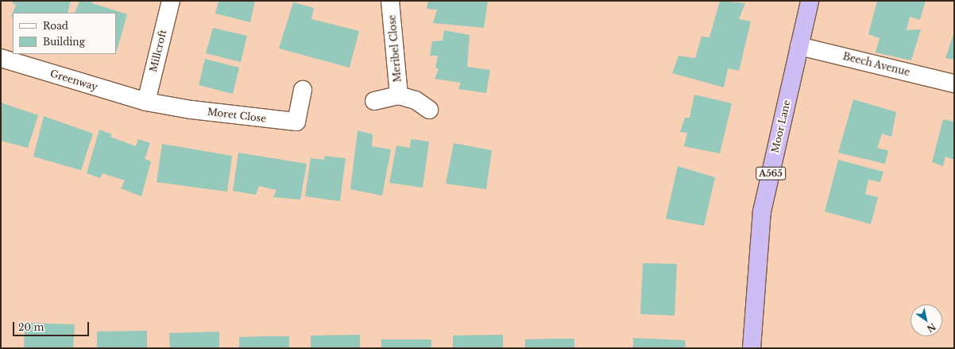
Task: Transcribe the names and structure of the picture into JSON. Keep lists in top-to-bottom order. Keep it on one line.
{"streets":{"highway":["Moor Lane","A565"],"street":["Meribel Close","Millcroft","Beech Avenue","Greenway","Moret Close"]},"crossings":[["Millcroft","Greenway"],["Millcroft","Moret Close"],["Beech Avenue","Moor Lane"],["Greenway","Moret Close"]],"legend":["Road","Building"],"scale_bar":"20 m","north":"bottom right"}
